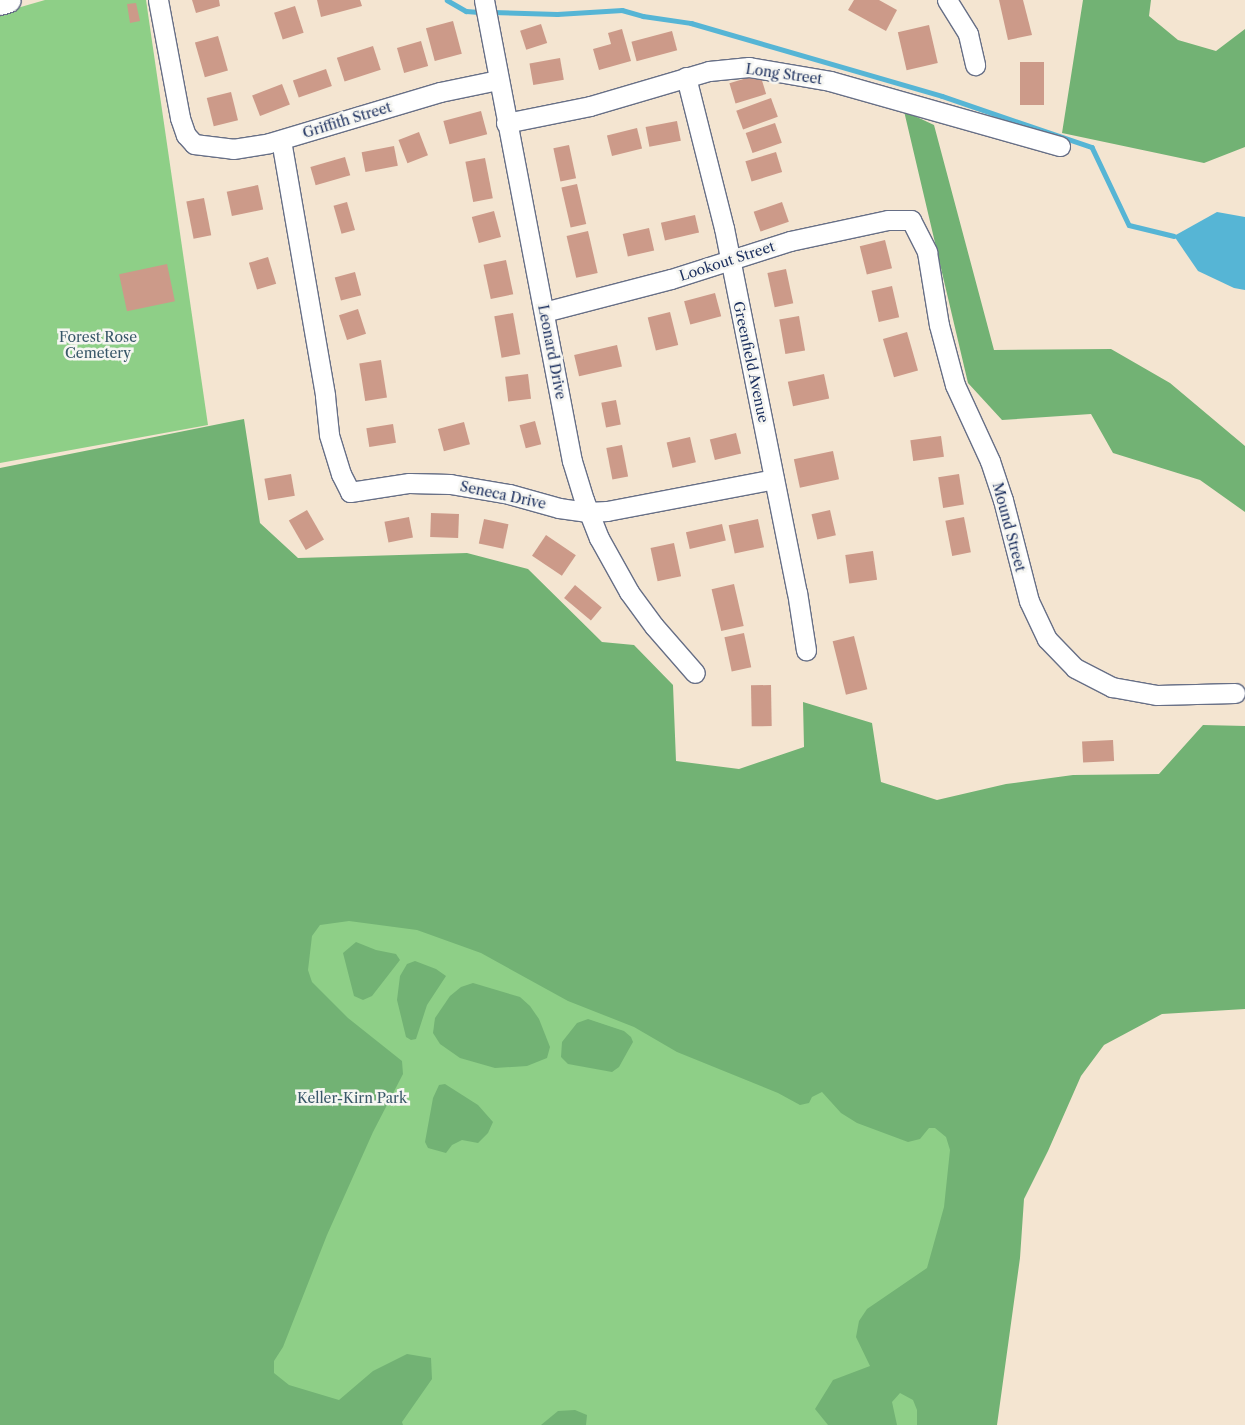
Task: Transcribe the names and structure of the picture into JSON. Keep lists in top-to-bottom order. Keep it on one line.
{"streets":{"street":["Long Street","Griffith Street","Lookout Street","Leonard Drive","Greenfield Avenue","Seneca Drive","Mound Street"]},"crossings":[["Long Street","Leonard Drive"],["Long Street","Greenfield Avenue"],["Griffith Street","Leonard Drive"],["Griffith Street","Seneca Drive"],["Lookout Street","Leonard Drive"],["Lookout Street","Greenfield Avenue"],["Lookout Street","Mound Street"],["Leonard Drive","Seneca Drive"],["Greenfield Avenue","Seneca Drive"]],"parks":["Forest Rose Cemetery","Keller-Kirn Park"]}
